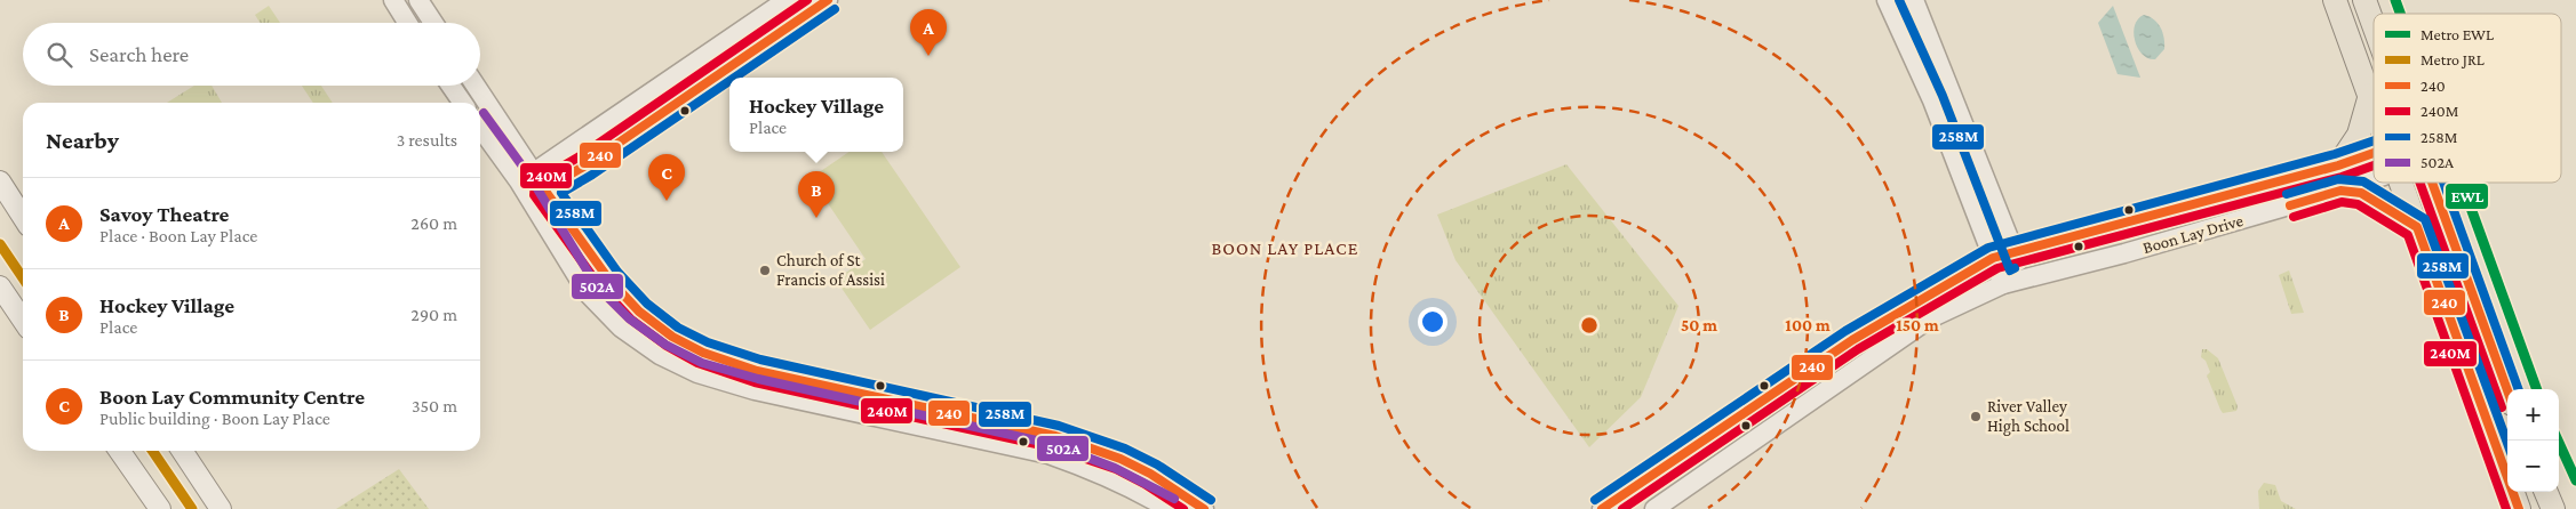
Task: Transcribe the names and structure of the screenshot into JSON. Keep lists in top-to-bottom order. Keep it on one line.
{"streets":{"street":["Boon Lay Drive"]},"districts":["BOON LAY PLACE"],"places":["Church of St Francis of Assisi","River Valley High School"],"lines":["metro line EWL","transit line 240","transit line 240M","transit line 258M","transit line 502A","metro line JRL"],"legend":["Metro EWL","Metro JRL","240","240M","258M","502A"],"page":{"pins":["A","C","B"],"search":"Search here","popup":["Hockey Village","Place"],"heading":["Nearby","3 results"],"list":[{"mark":"A","name":"Savoy Theatre","note":"Place · Boon Lay Place","value":"260 m"},{"mark":"B","name":"Hockey Village","note":"Place","value":"290 m"},{"mark":"C","name":"Boon Lay Community Centre","note":"Public building · Boon Lay Place","value":"350 m"}],"map_buttons":["+","−"]},"rings":["50 m","100 m","150 m"]}
